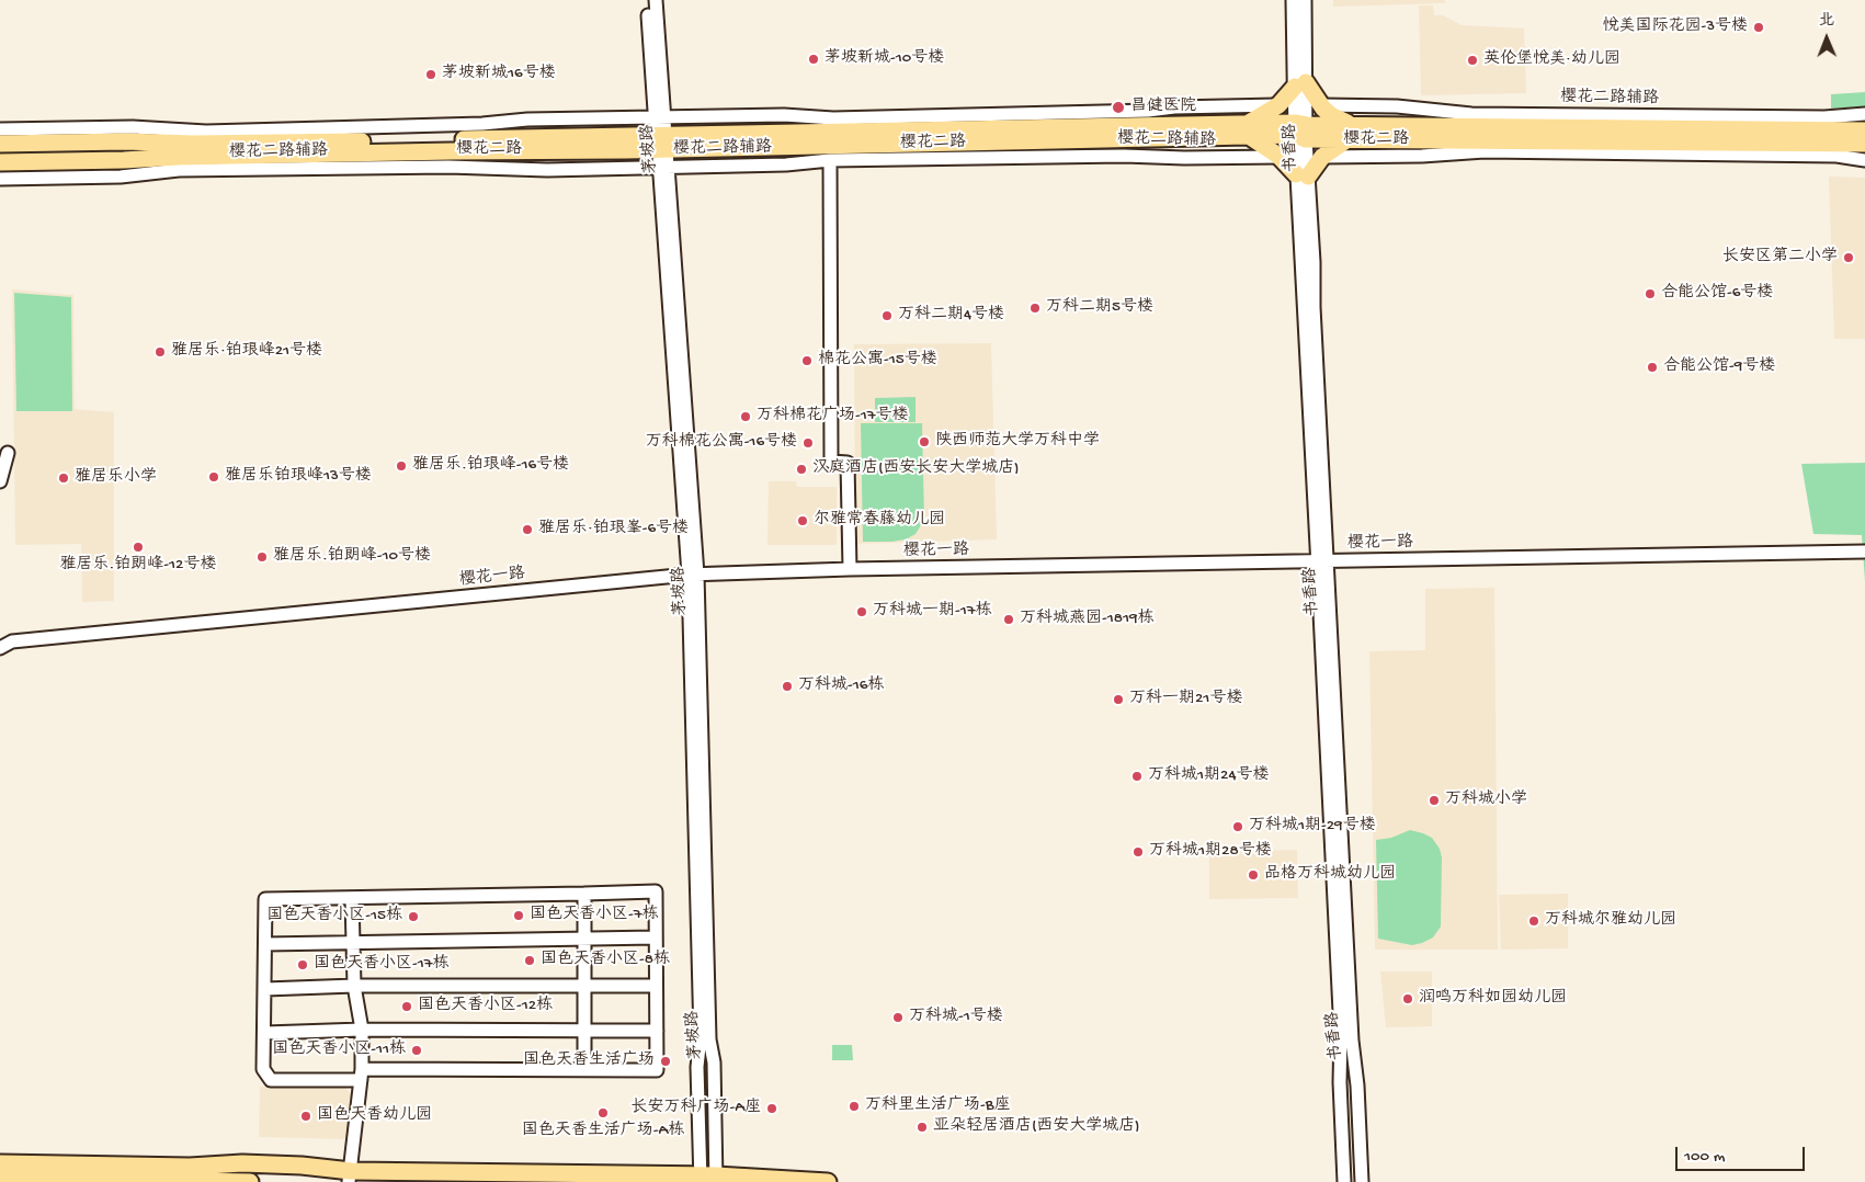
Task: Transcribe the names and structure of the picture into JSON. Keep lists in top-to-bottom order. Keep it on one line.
{"streets":{"main road":["樱花二路"],"street":["樱花二路辅路","书香路","茅坡路","樱花一路"]},"crossings":[["樱花二路辅路","樱花二路"],["樱花二路辅路","茅坡路"],["樱花二路","书香路"],["樱花二路","茅坡路"],["书香路","樱花一路"],["茅坡路","樱花一路"]],"places":["悦美国际花园-3号楼","茅坡新城-10号楼","英伦堡悦美·幼儿园","茅坡新城16号楼","昌健医院","长安区第二小学","合能公馆-6号楼","万科二期5号楼","万科二期4号楼","雅居乐·铂琅峰21号楼","棉花公寓-15号楼","合能公馆-9号楼","万科棉花广场-17号楼","陕西师范大学万科中学","万科棉花公寓-16号楼","雅居乐.铂琅峰-16号楼","汉庭酒店(西安长安大学城店)","雅居乐铂琅峰13号楼","雅居乐小学","尔雅常春藤幼儿园","雅居乐·铂琅峯-6号楼","雅居乐.铂朗峰-12号楼","雅居乐.铂朗峰-10号楼","万科城一期-17栋","万科城燕园-1819栋","万科城-16栋","万科一期21号楼","万科城1期24号楼","万科城小学","万科城1期-29号楼","万科城1期28号楼","品格万科城幼儿园","国色天香小区-7栋","国色天香小区-15栋","万科城尔雅幼儿园","国色天香小区-8栋","国色天香小区-17栋","润鸣万科如园幼儿园","国色天香小区-12栋","万科城-1号楼","国色天香小区-11栋","国色天香生活广场","万科里生活广场-B座","长安万科广场-A座","国色天香生活广场-A栋","国色天香幼儿园","亚朵轻居酒店(西安大学城店)"],"scale_bar":"100 m","north":"top"}
